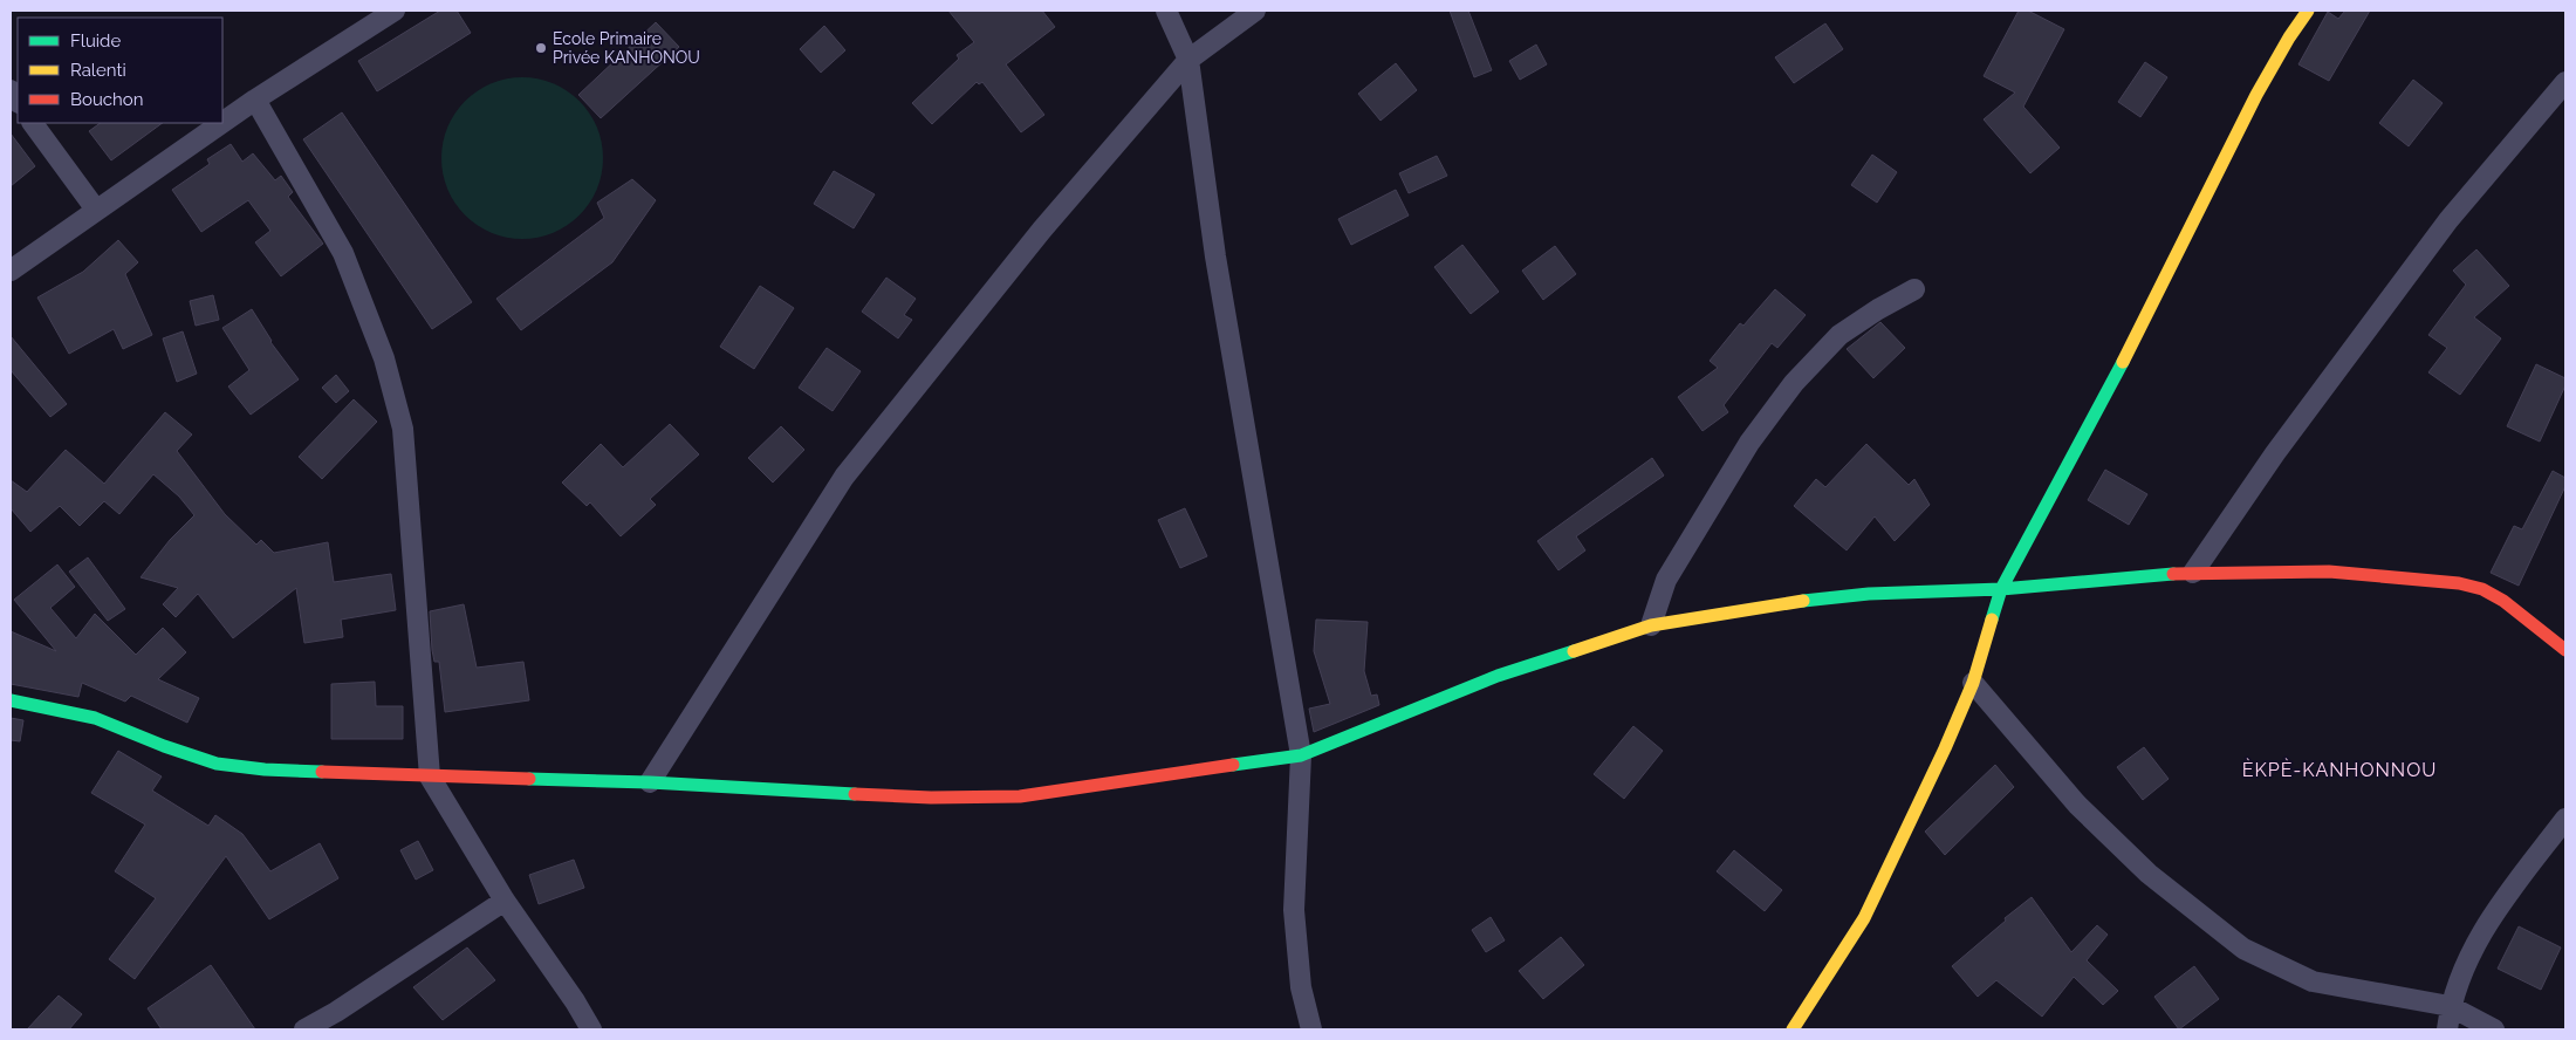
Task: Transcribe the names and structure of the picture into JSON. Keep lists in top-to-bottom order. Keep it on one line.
{"districts":["ÈKPÈ-KANHONNOU"],"places":["Ecole Primaire Privée KANHONOU"],"legend":["Fluide","Ralenti","Bouchon"]}
